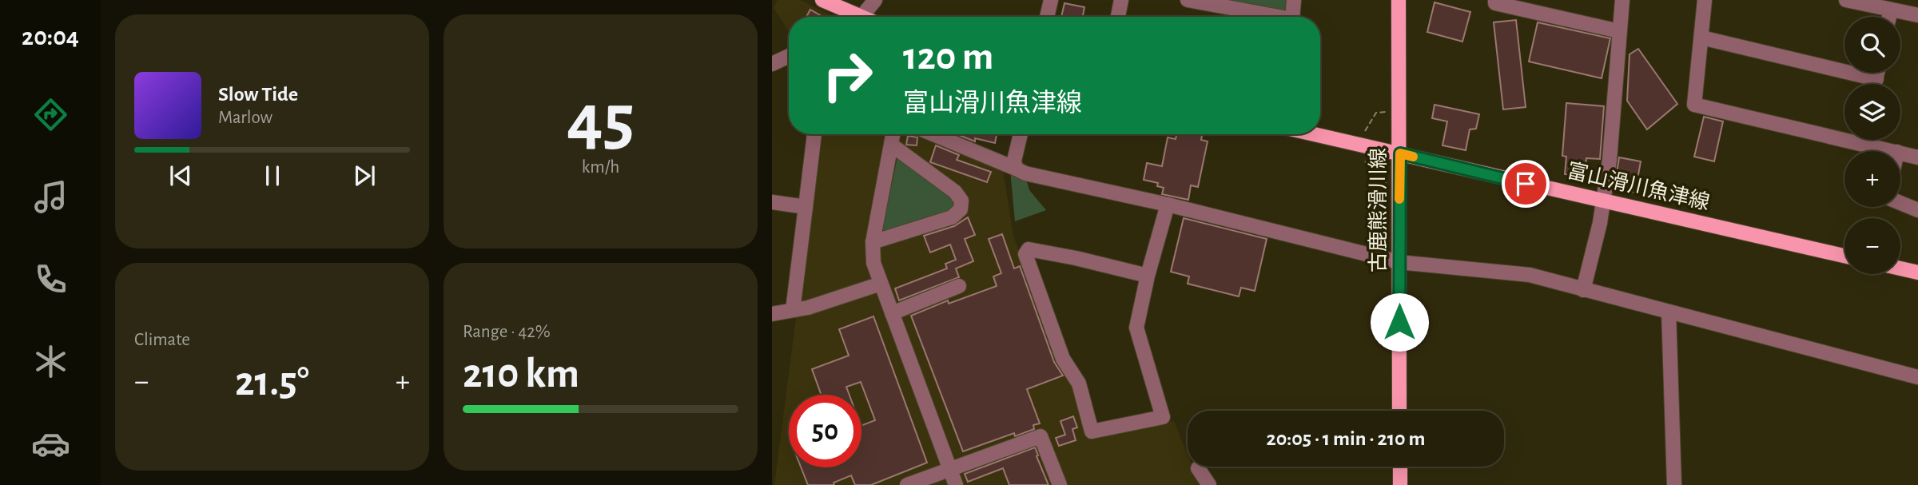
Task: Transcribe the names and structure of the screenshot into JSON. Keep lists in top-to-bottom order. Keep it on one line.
{"streets":{"main road":["富山滑川魚津線","古鹿熊滑川線"]},"crossings":[["富山滑川魚津線","古鹿熊滑川線"]],"page":{"tabs":"20:04","tile":[["45","km/h"],"Climate",["Range · 42%","210 km"]],"map_buttons":["+","−"],"turn":["120 m","富山滑川魚津線"],"song":["Slow Tide","Marlow"],"heat":["−","21.5°","+"],"limit":"50","trip":"20:05 · 1 min · 210 m"}}
